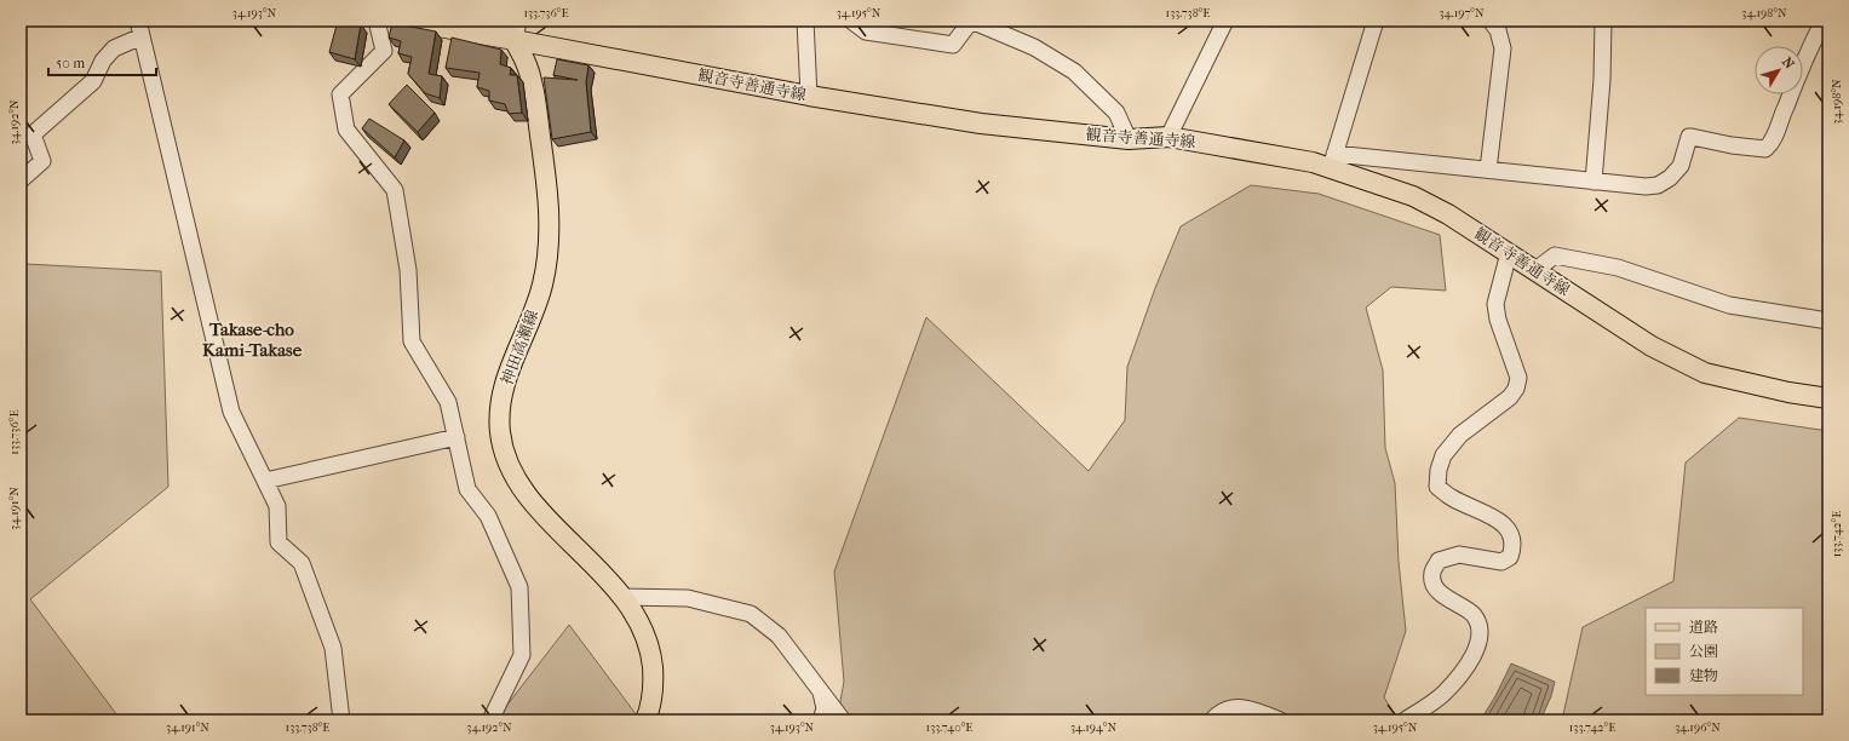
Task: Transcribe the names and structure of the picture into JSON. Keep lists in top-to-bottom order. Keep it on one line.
{"streets":{"main road":["観音寺善通寺線","神田高瀬線"]},"crossings":[["観音寺善通寺線","神田高瀬線"]],"districts":["Takase-cho Kami-Takase"],"legend":["道路","公園","建物"],"scale_bar":"50 m","north":"top right","coordinates":["34.193°N","133.736°E","34.195°N","133.738°E","34.197°N","34.198°N","34.192°N","34.191°N","133.742°E","133.740°E","34.194°N","34.196°N"]}
